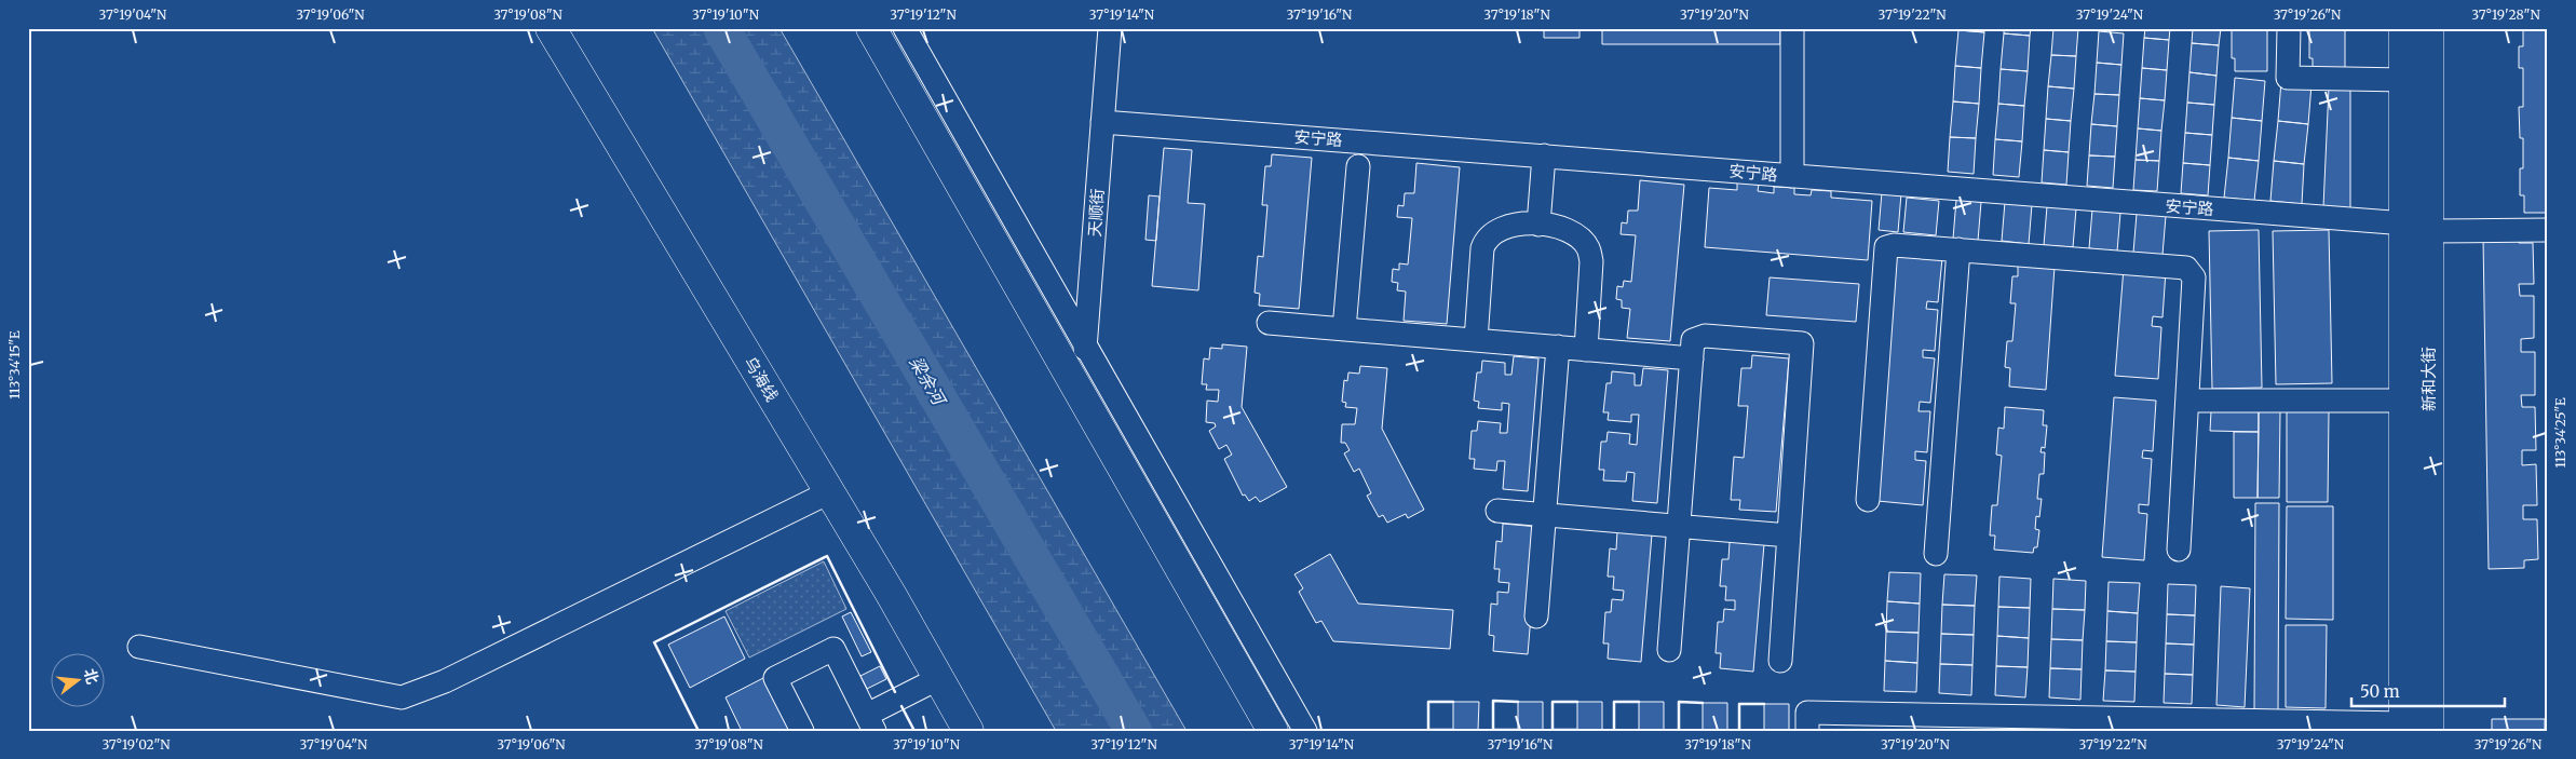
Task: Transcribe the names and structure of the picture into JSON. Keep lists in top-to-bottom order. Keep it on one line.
{"streets":{"main road":["乌海线","新和大街"],"street":["安宁路","天顺街"]},"crossings":[["安宁路","天顺街"],["安宁路","新和大街"]],"water":["梁余河"],"scale_bar":"50 m","north":"right","coordinates":["37°19'04\"N","37°19'06\"N","37°19'08\"N","37°19'10\"N","37°19'12\"N","37°19'14\"N","37°19'16\"N","37°19'18\"N","37°19'20\"N","37°19'22\"N","37°19'24\"N","37°19'26\"N","37°19'28\"N","113°34'15\"E","113°34'25\"E","37°19'02\"N"]}
